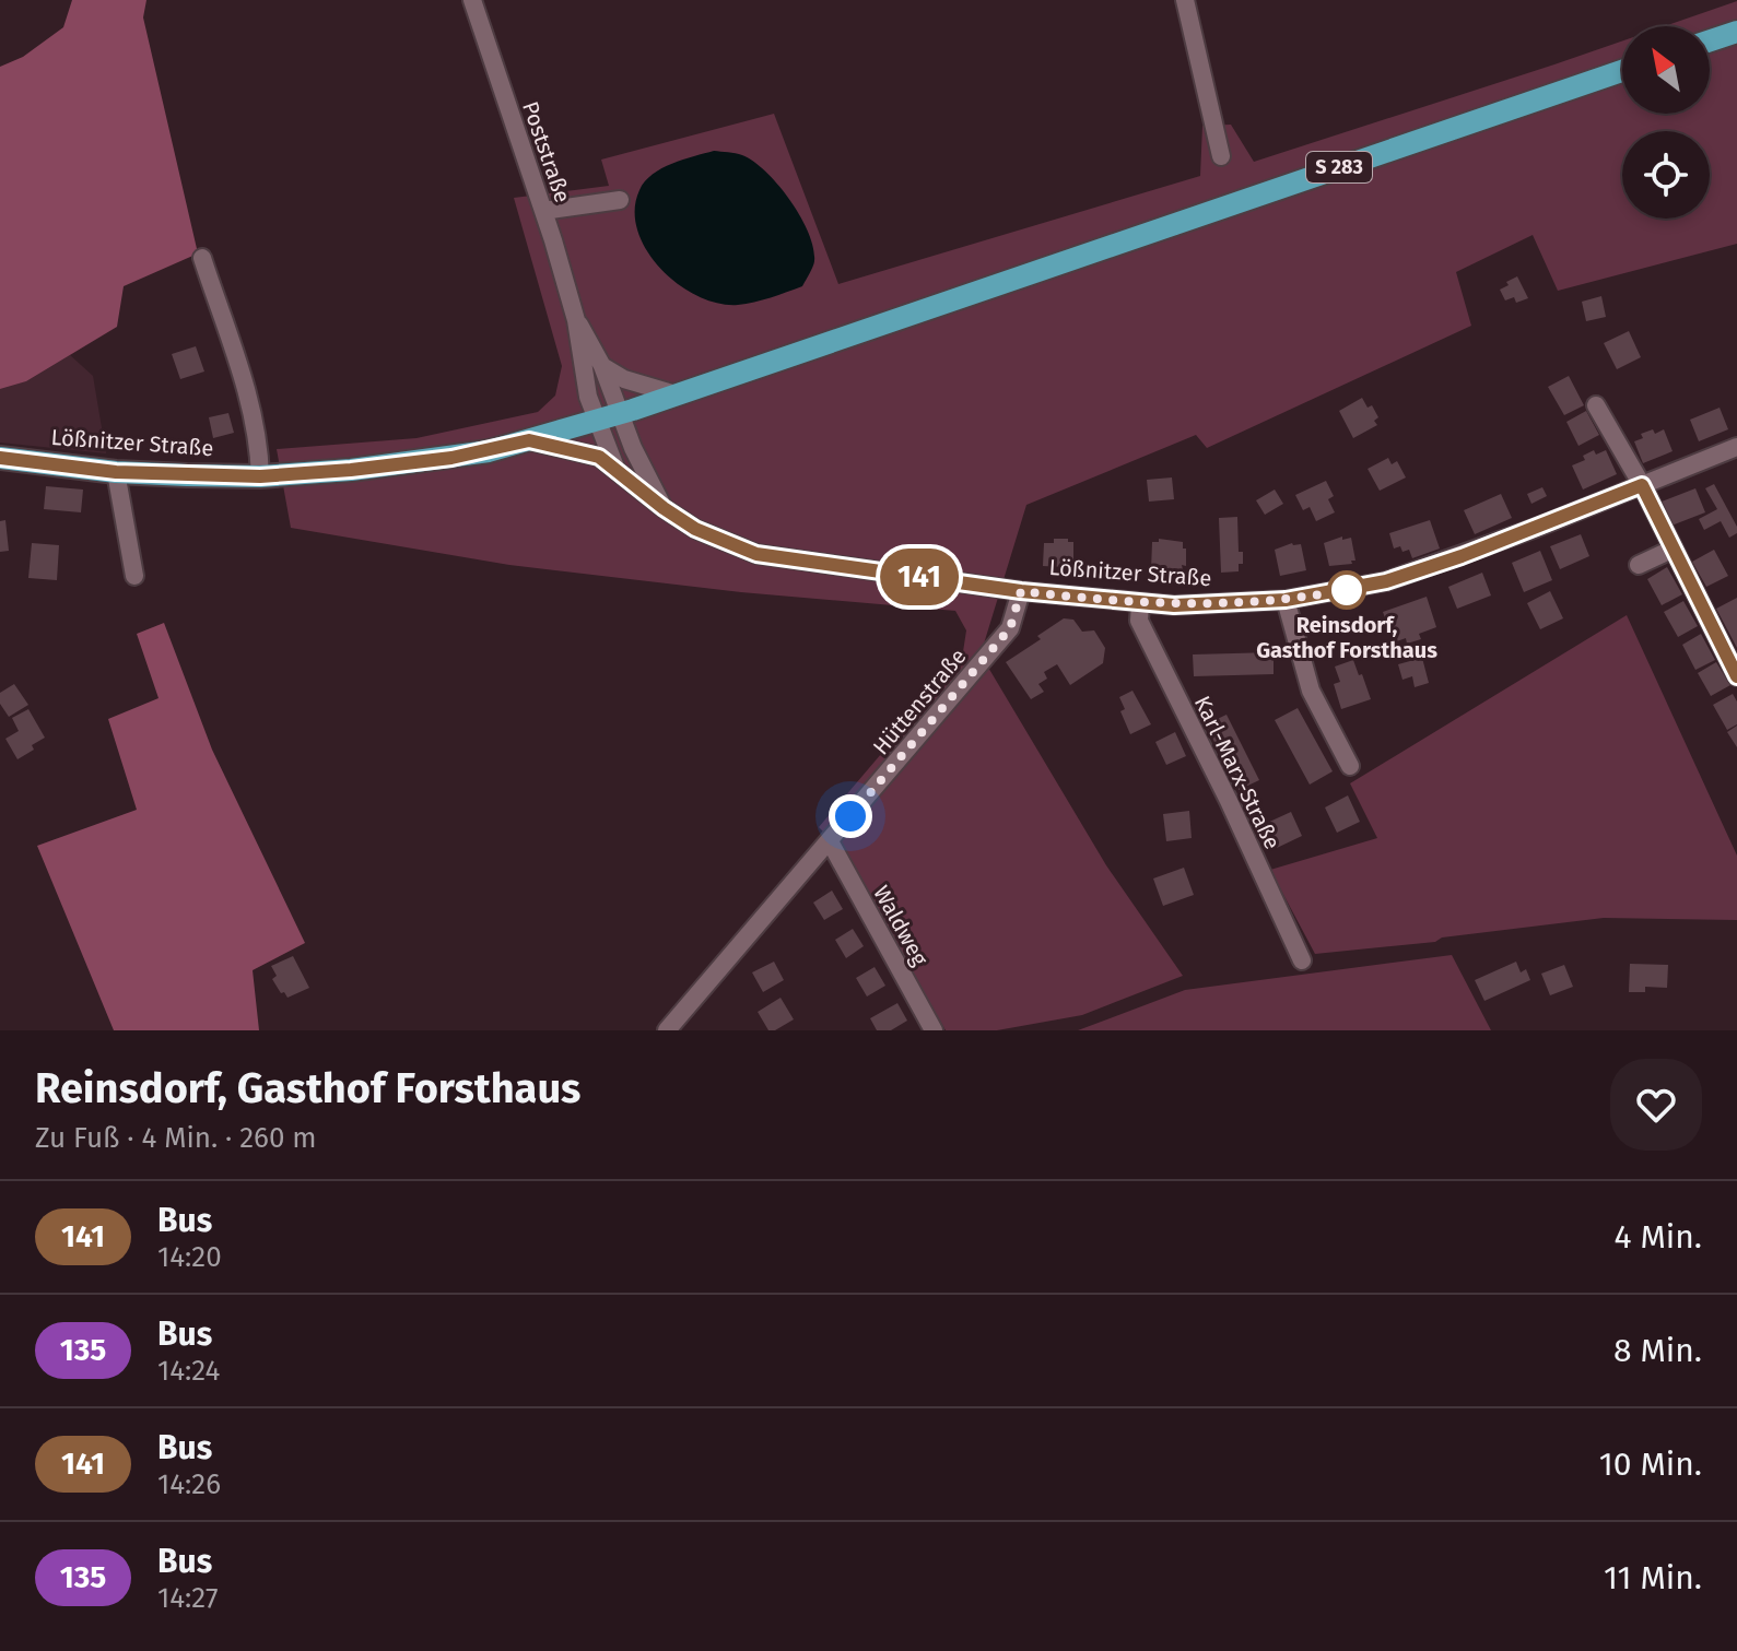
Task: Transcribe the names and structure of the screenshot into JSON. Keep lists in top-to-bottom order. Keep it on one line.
{"streets":{"main road":["S 283","Lößnitzer Straße"],"street":["Poststraße","Hüttenstraße","Karl-Marx-Straße","Waldweg"]},"crossings":[["Poststraße","S 283"],["Poststraße","Lößnitzer Straße"],["S 283","Lößnitzer Straße"],["Lößnitzer Straße","Hüttenstraße"],["Lößnitzer Straße","Karl-Marx-Straße"],["Hüttenstraße","Waldweg"]],"places":["Reinsdorf, Gasthof Forsthaus"],"lines":["bus line 141"],"north":"top left","page":{"on_map":"141","heading":["Reinsdorf, Gasthof Forsthaus","Zu Fuß · 4 Min. · 260 m"],"list":[{"mark":"141","name":"Bus","note":"14:20","value":"4 Min."},{"mark":"135","name":"Bus","note":"14:24","value":"8 Min."},{"mark":"141","name":"Bus","note":"14:26","value":"10 Min."},{"mark":"135","name":"Bus","note":"14:27","value":"11 Min."}]}}
